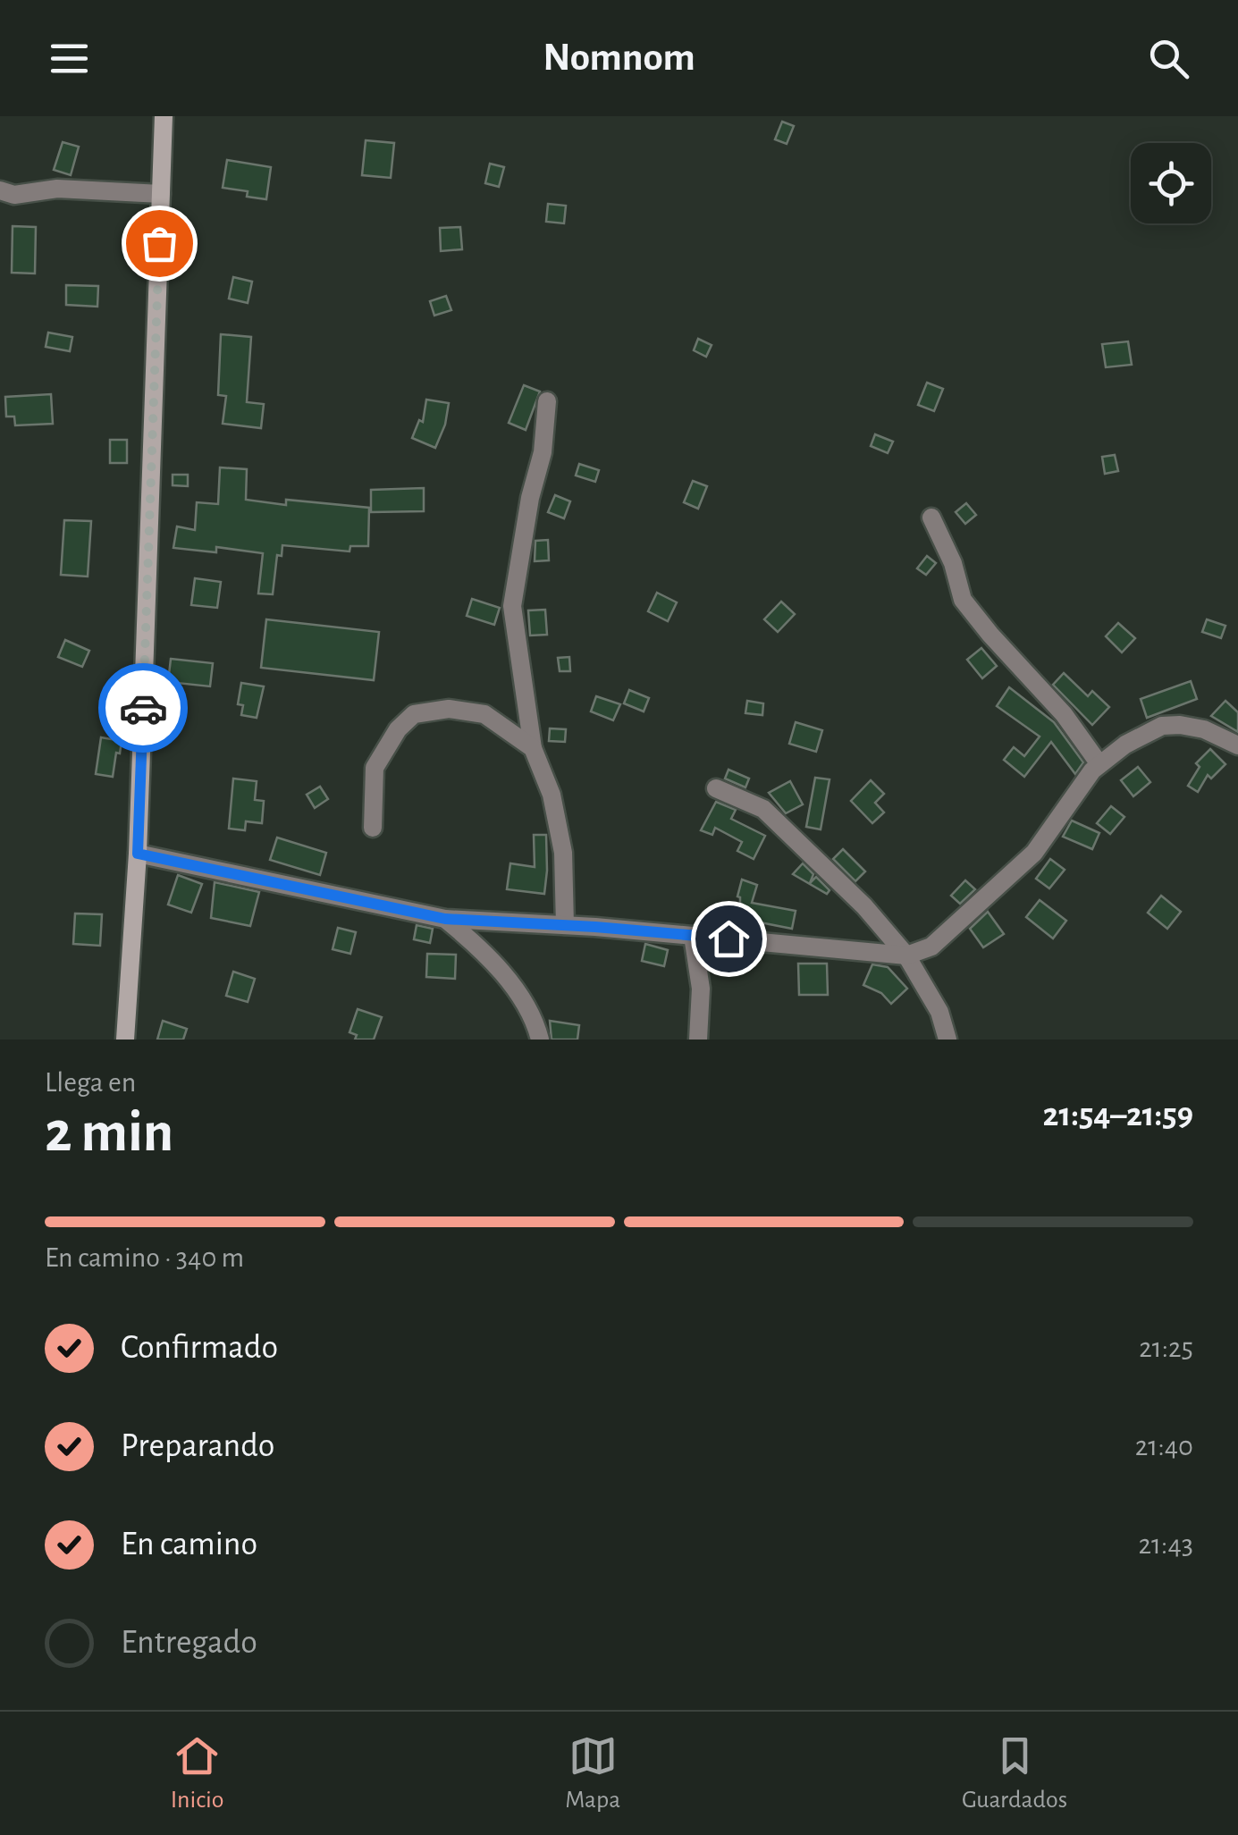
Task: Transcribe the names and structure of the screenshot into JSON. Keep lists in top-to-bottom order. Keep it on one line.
{"page":{"header":"Nomnom","heading":["2 min","Llega en","21:54–21:59"],"bar":"En camino · 340 m","list":[["Confirmado","21:25"],["Preparando","21:40"],["En camino","21:43"],"Entregado"],"tabs":["Inicio","Mapa","Guardados"]}}
